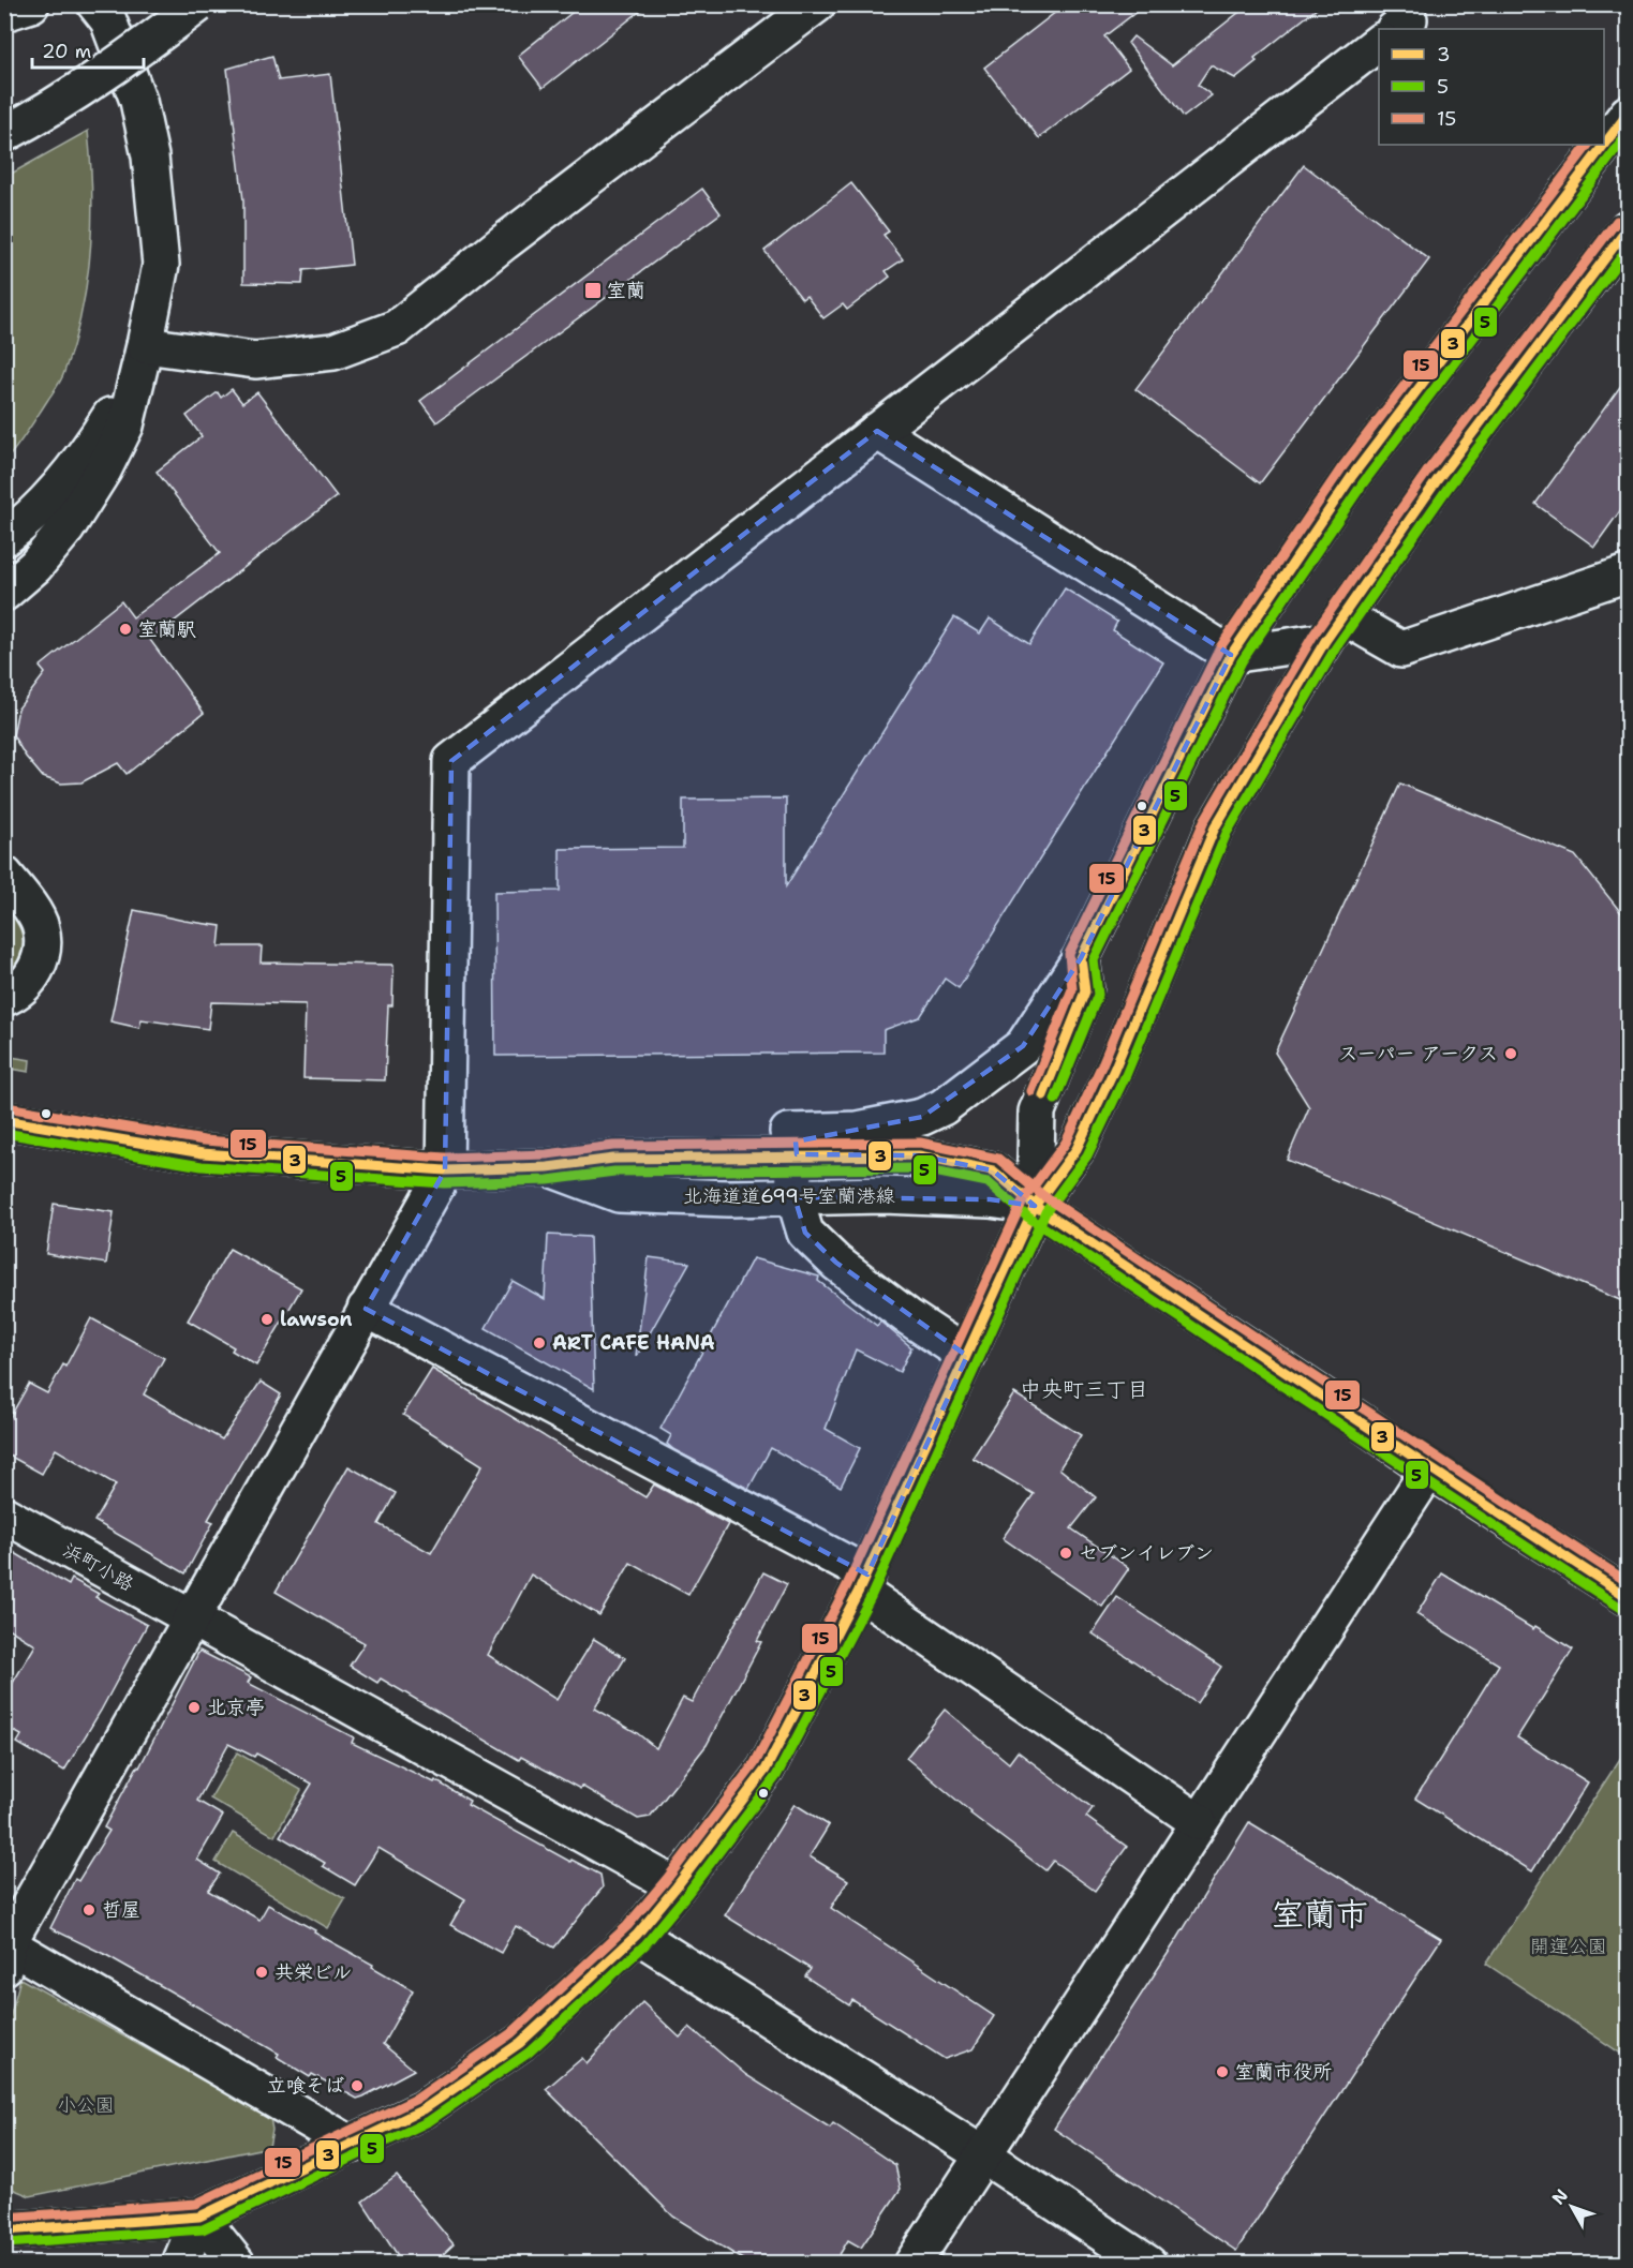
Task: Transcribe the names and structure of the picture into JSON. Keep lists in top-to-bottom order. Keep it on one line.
{"streets":{"main road":["北海道道699号室蘭港線","浜町小路"]},"districts":["中央町三丁目","室蘭市"],"parks":["開運公園","小公園"],"places":{"transit":["室蘭"],"other":["室蘭駅","スーパー アークス","lawson","ART CAFE HANA","セブンイレブン","北京亭","哲屋","共栄ビル","室蘭市役所","立喰そば"]},"lines":["transit line 3","transit line 5","transit line 15"],"legend":["3","5","15"],"scale_bar":"20 m","north":"top left"}
